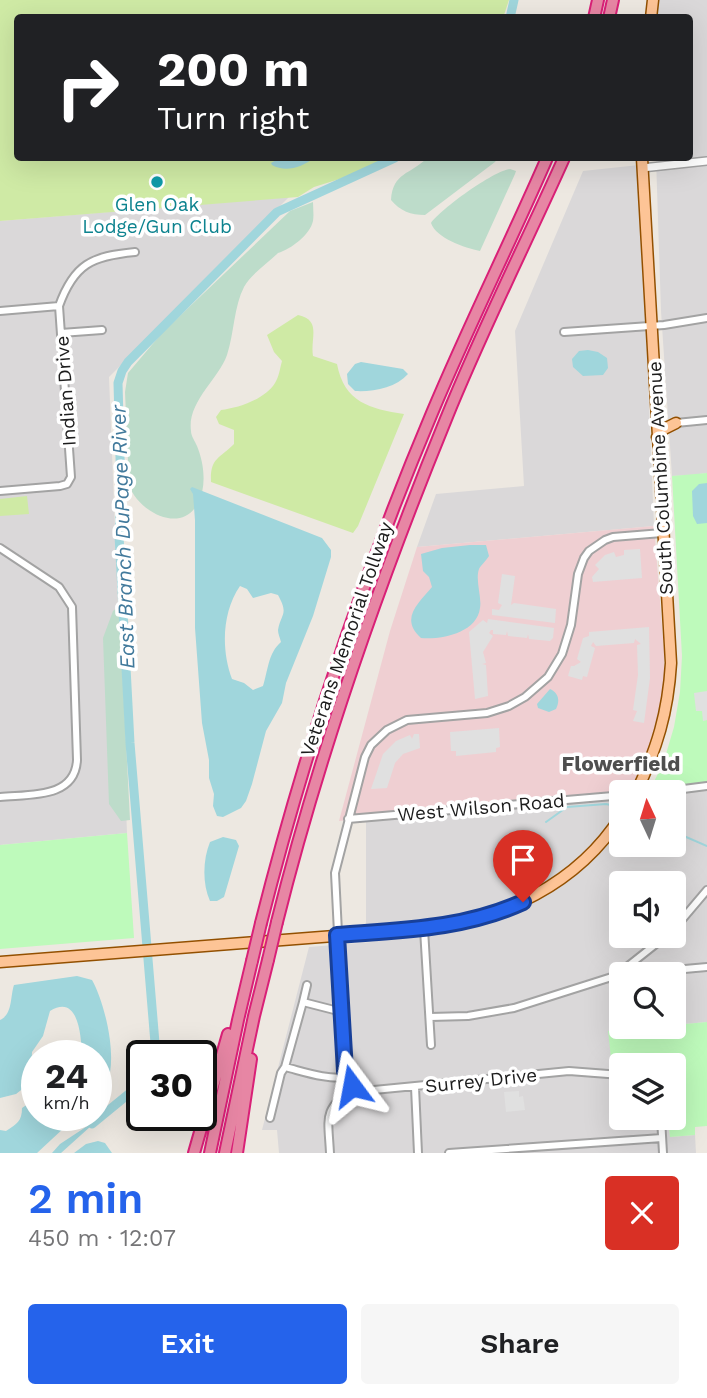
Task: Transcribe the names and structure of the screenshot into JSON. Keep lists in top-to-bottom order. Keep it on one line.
{"streets":{"highway":["Veterans Memorial Tollway"],"main road":["South Columbine Avenue"],"street":["Indian Drive","West Wilson Road","Surrey Drive"]},"districts":["Flowerfield"],"water":["East Branch DuPage River"],"places":["Glen Oak Lodge/Gun Club"],"north":"top","page":{"turn":["200 m","Turn right"],"speed":"24 km/h","limit":"30","heading":["2 min","450 m · 12:07"],"buttons":["Exit","Share"]}}
